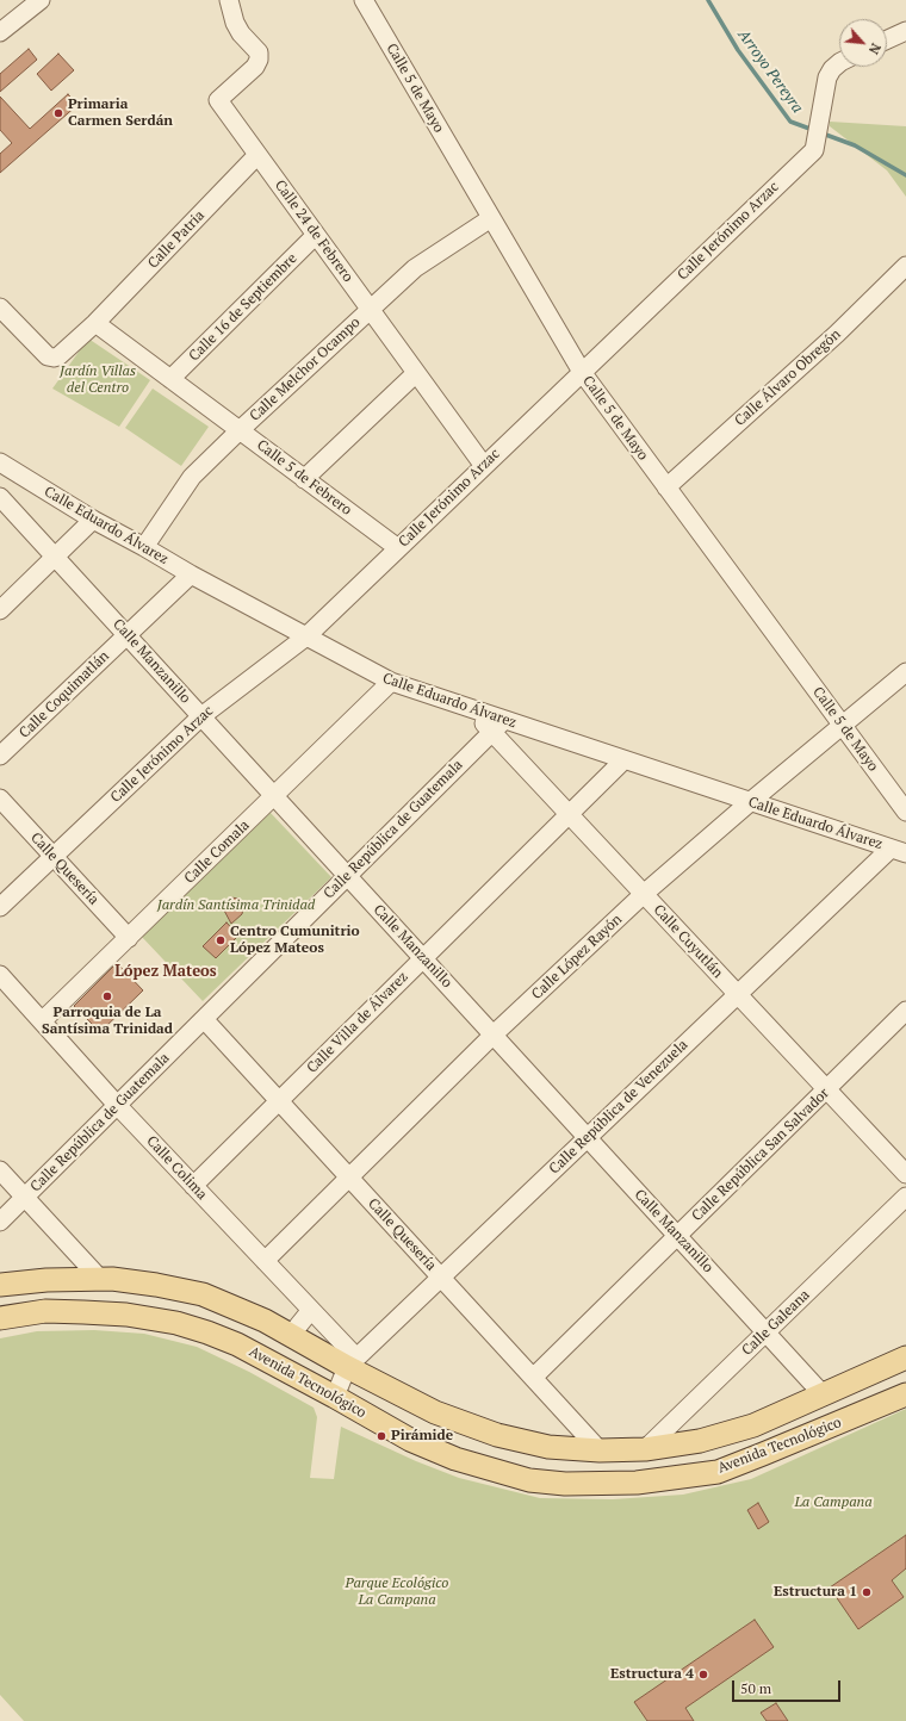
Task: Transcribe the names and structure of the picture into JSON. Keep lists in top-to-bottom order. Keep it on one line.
{"streets":{"main road":["Avenida Tecnológico"],"street":["Calle 5 de Mayo","Calle 24 de Febrero","Calle Jerónimo Arzac","Calle Patria","Calle 16 de Septiembre","Calle Melchor Ocampo","Calle Álvaro Obregón","Calle 5 de Febrero","Calle Eduardo Álvarez","Calle Manzanillo","Calle Coquimatlán","Calle República de Guatemala","Calle Comala","Calle Quesería","Calle Cuyutlán","Calle López Rayón","Calle Villa de Álvarez","Calle República de Venezuela","Calle República San Salvador","Calle Colima","Calle Galeana"]},"crossings":[["Calle 5 de Mayo","Calle Jerónimo Arzac"],["Calle 5 de Mayo","Calle Melchor Ocampo"],["Calle 5 de Mayo","Calle Álvaro Obregón"],["Calle 5 de Mayo","Calle López Rayón"],["Calle 24 de Febrero","Calle Jerónimo Arzac"],["Calle 24 de Febrero","Calle Patria"],["Calle 24 de Febrero","Calle 16 de Septiembre"],["Calle 24 de Febrero","Calle Melchor Ocampo"],["Calle Jerónimo Arzac","Calle 5 de Febrero"],["Calle Jerónimo Arzac","Calle Eduardo Álvarez"],["Calle Jerónimo Arzac","Calle Manzanillo"],["Calle Jerónimo Arzac","Calle Quesería"],["Calle Patria","Calle 5 de Febrero"],["Calle 16 de Septiembre","Calle 5 de Febrero"],["Calle Melchor Ocampo","Calle 5 de Febrero"],["Calle Melchor Ocampo","Calle Eduardo Álvarez"],["Calle Eduardo Álvarez","Calle Coquimatlán"],["Calle Eduardo Álvarez","Calle República de Guatemala"],["Calle Eduardo Álvarez","Calle Comala"],["Calle Eduardo Álvarez","Calle Cuyutlán"],["Calle Eduardo Álvarez","Calle López Rayón"],["Calle Eduardo Álvarez","Calle Villa de Álvarez"],["Calle Eduardo Álvarez","Calle República de Venezuela"],["Calle Manzanillo","Calle Coquimatlán"],["Calle Manzanillo","Calle República de Guatemala"],["Calle Manzanillo","Calle Comala"],["Calle Manzanillo","Calle López Rayón"],["Calle Manzanillo","Calle Villa de Álvarez"],["Calle Manzanillo","Calle República de Venezuela"],["Calle Manzanillo","Calle República San Salvador"],["Calle Manzanillo","Calle Galeana"],["Calle Manzanillo","Avenida Tecnológico"],["Calle República de Guatemala","Calle Quesería"],["Calle República de Guatemala","Calle Cuyutlán"],["Calle República de Guatemala","Calle Colima"],["Calle Comala","Calle Quesería"],["Calle Comala","Calle Colima"],["Calle Quesería","Calle López Rayón"],["Calle Quesería","Calle Villa de Álvarez"],["Calle Quesería","Calle República de Venezuela"],["Calle Quesería","Calle República San Salvador"],["Calle Quesería","Avenida Tecnológico"],["Calle Cuyutlán","Calle López Rayón"],["Calle Cuyutlán","Calle Villa de Álvarez"],["Calle Cuyutlán","Calle República de Venezuela"],["Calle Cuyutlán","Calle República San Salvador"],["Calle López Rayón","Calle Colima"],["Calle Villa de Álvarez","Calle Colima"],["Calle República de Venezuela","Calle Colima"],["Calle República de Venezuela","Avenida Tecnológico"],["Calle Colima","Avenida Tecnológico"],["Calle Galeana","Avenida Tecnológico"]],"districts":["López Mateos"],"water":["Arroyo Pereyra"],"parks":["Jardín Villas del Centro","Jardín Santísima Trinidad","La Campana","Parque Ecológico La Campana"],"places":["Primaria Carmen Serdán","Centro Cumunitrio López Mateos","Parroquia de La Santísima Trinidad","Pirámide","Estructura 1","Estructura 4"],"scale_bar":"50 m","north":"bottom right"}
